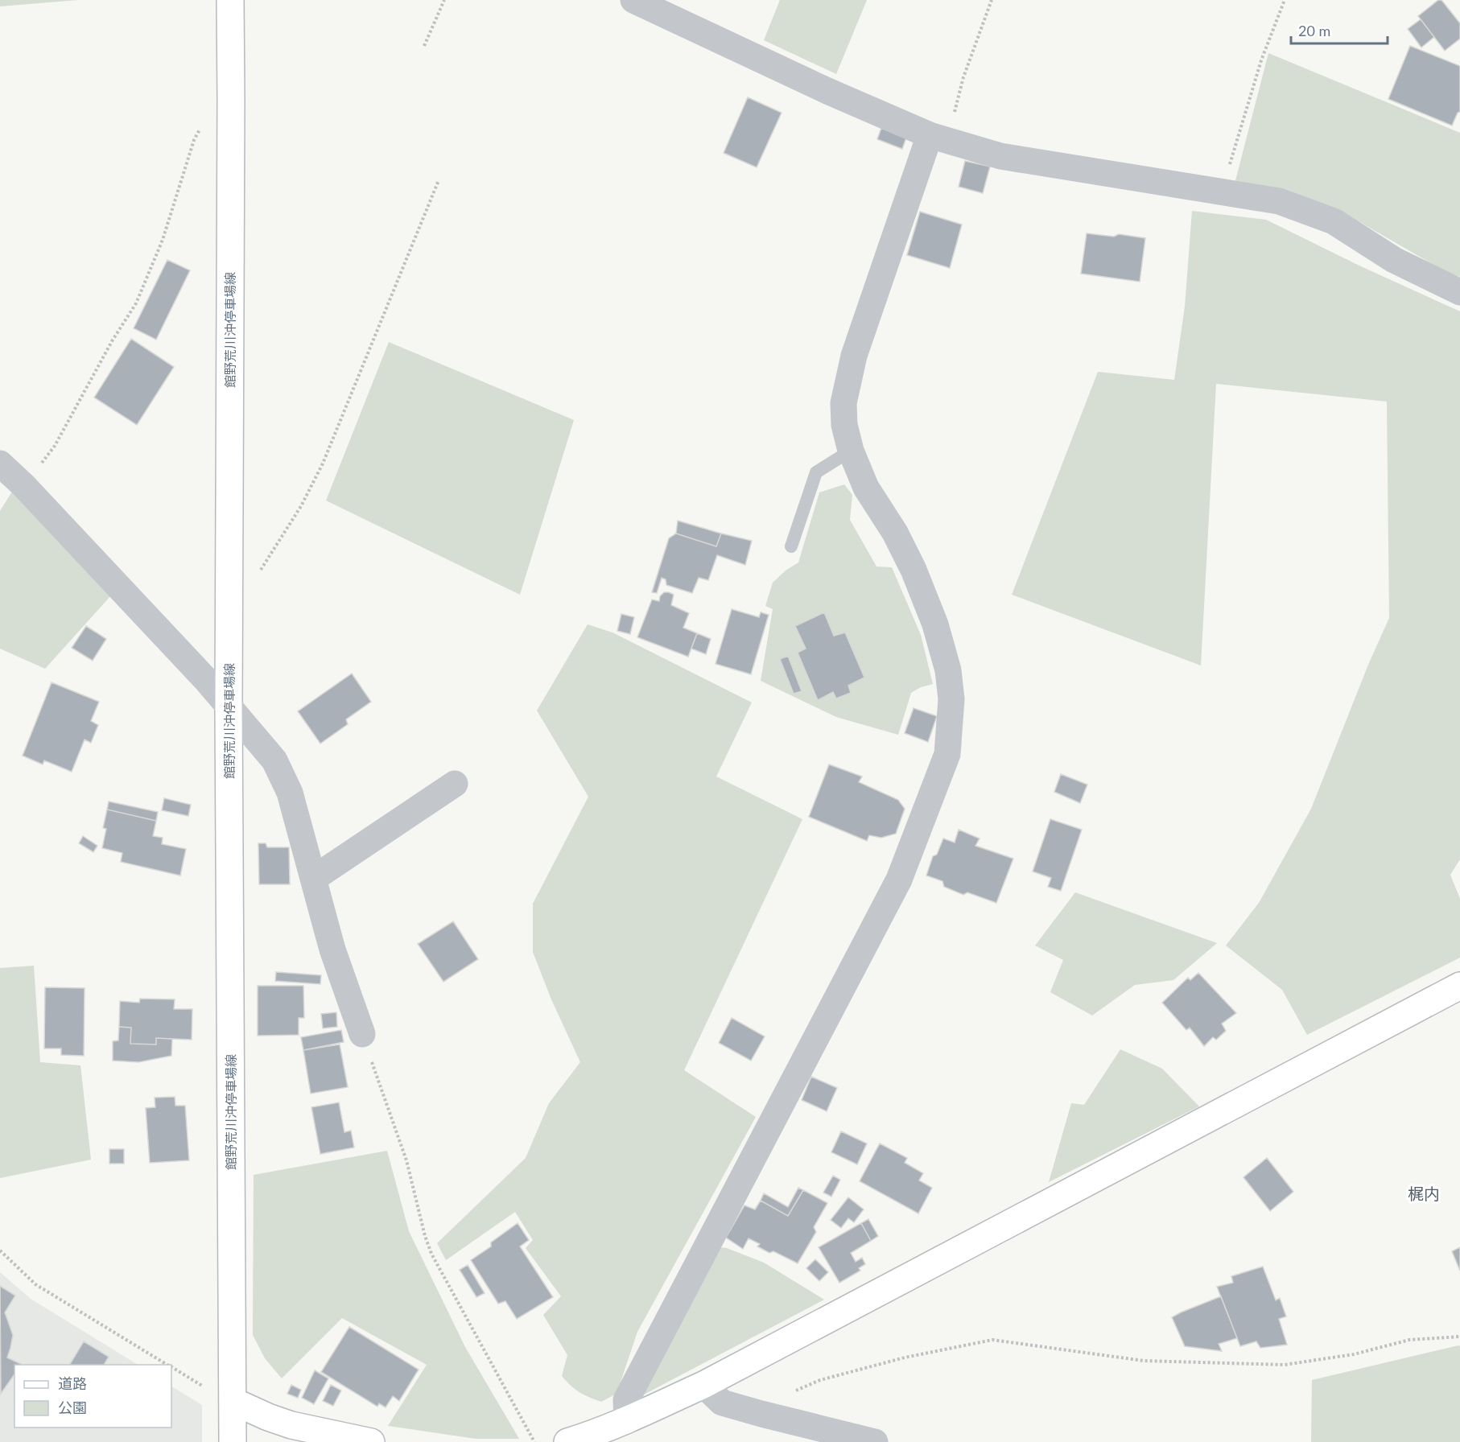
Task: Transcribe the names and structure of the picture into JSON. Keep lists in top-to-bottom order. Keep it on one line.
{"streets":{"main road":["館野荒川沖停車場線"]},"districts":["梶内"],"legend":["道路","公園"],"scale_bar":"20 m"}
